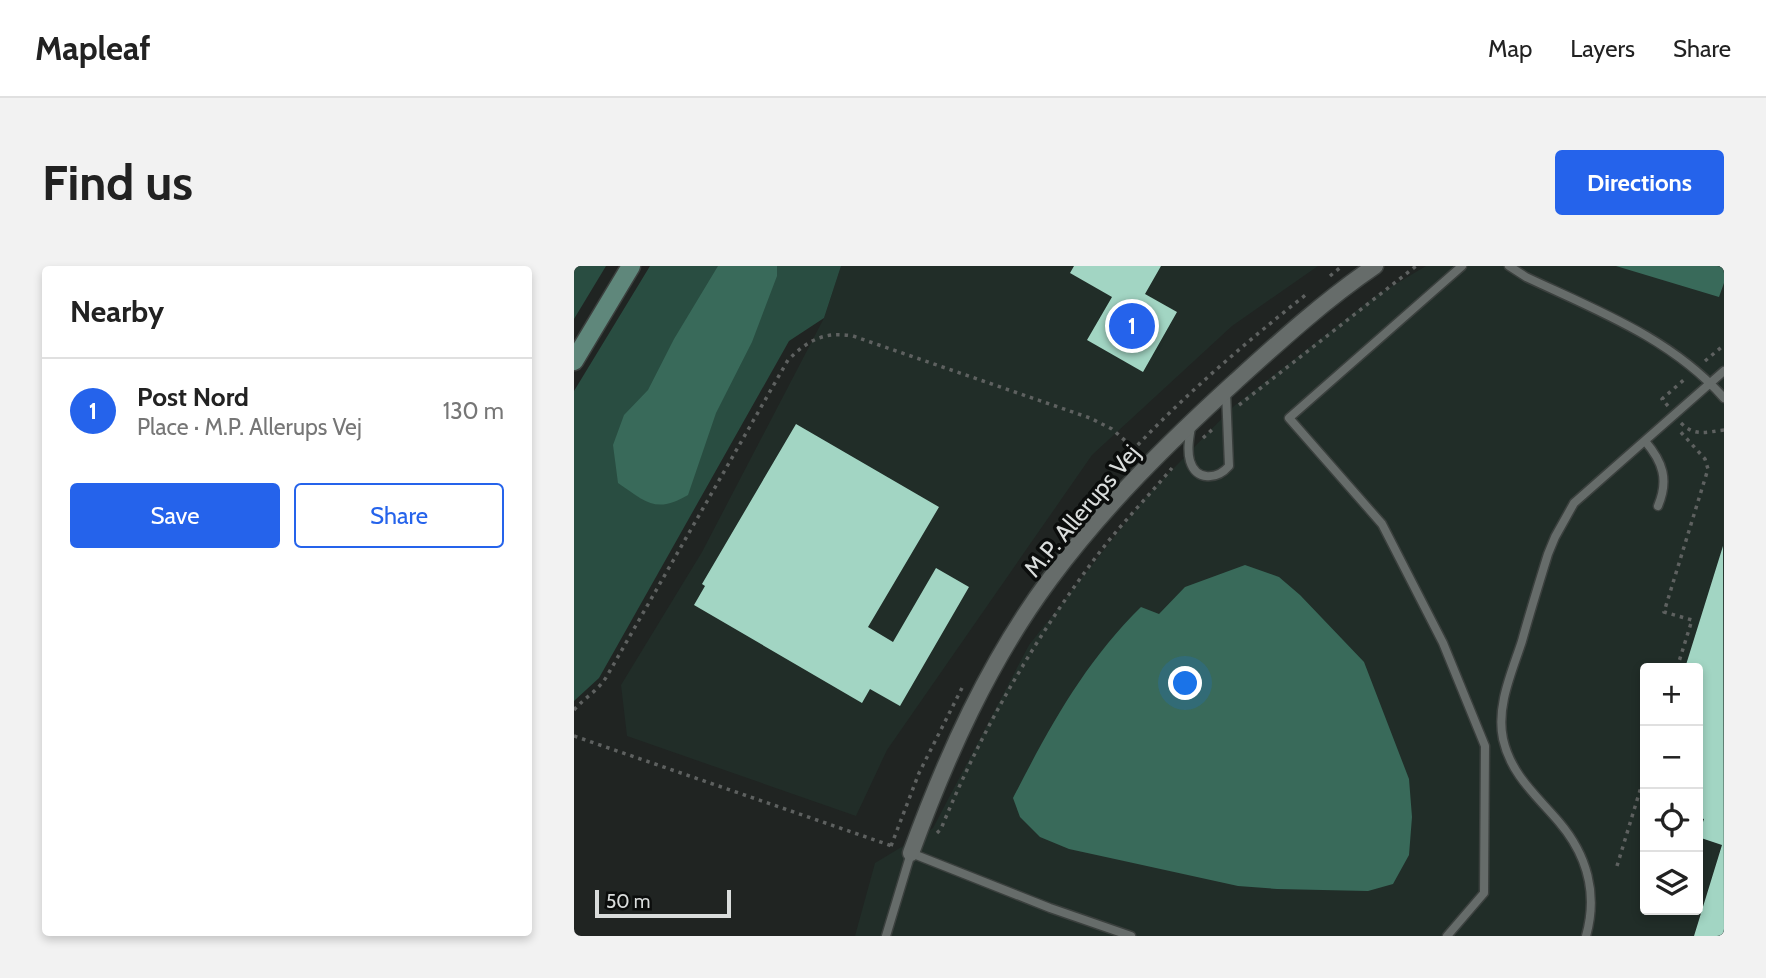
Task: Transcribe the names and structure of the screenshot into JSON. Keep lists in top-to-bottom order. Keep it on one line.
{"streets":{"street":["M.P. Allerups Vej"]},"scale_bar":"50 m","page":{"header":"Mapleaf","nav":["Map","Layers","Share"],"buttons":["Directions",["Save","Share"]],"title":"Find us","heading":"Nearby","pins":"1","list":[{"mark":"1","name":"Post Nord","note":"Place · M.P. Allerups Vej","value":"130 m"}],"map_buttons":["+","−"],"scale":"50 m"}}
